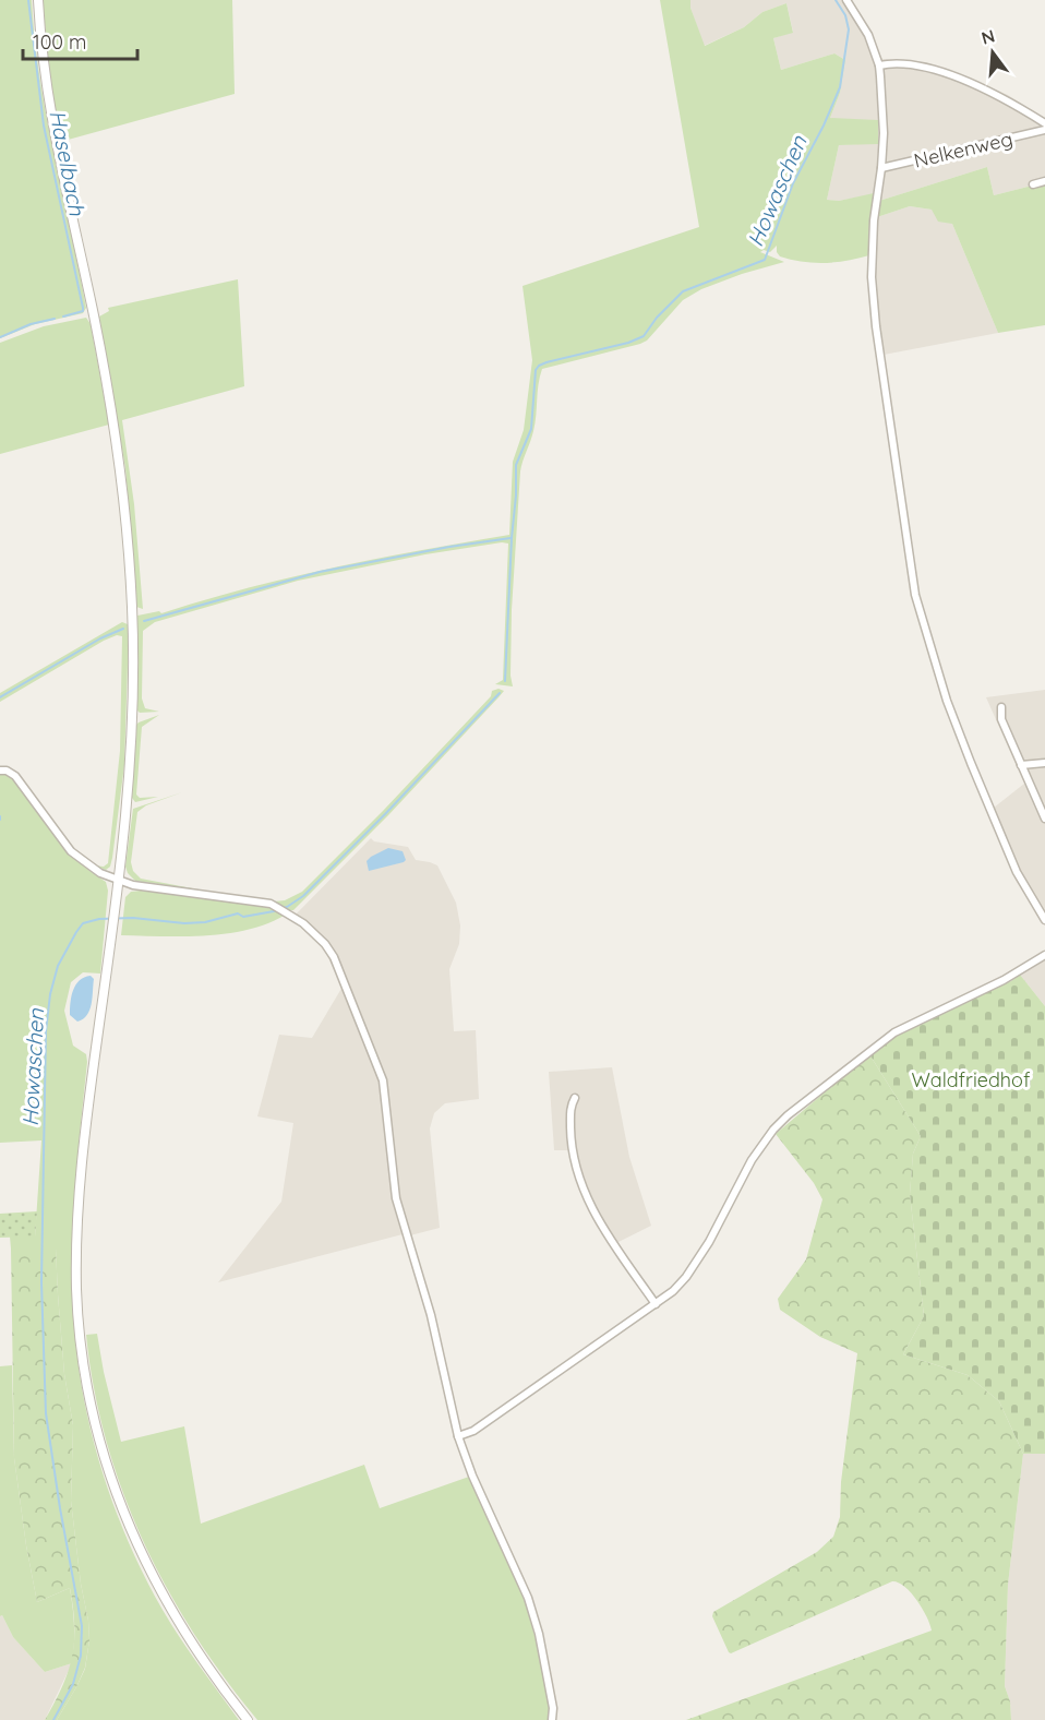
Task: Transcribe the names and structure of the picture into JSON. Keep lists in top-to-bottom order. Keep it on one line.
{"streets":{"street":["Nelkenweg"]},"water":["Haselbach","Howaschen"],"parks":["Waldfriedhof"],"scale_bar":"100 m","north":"top"}
